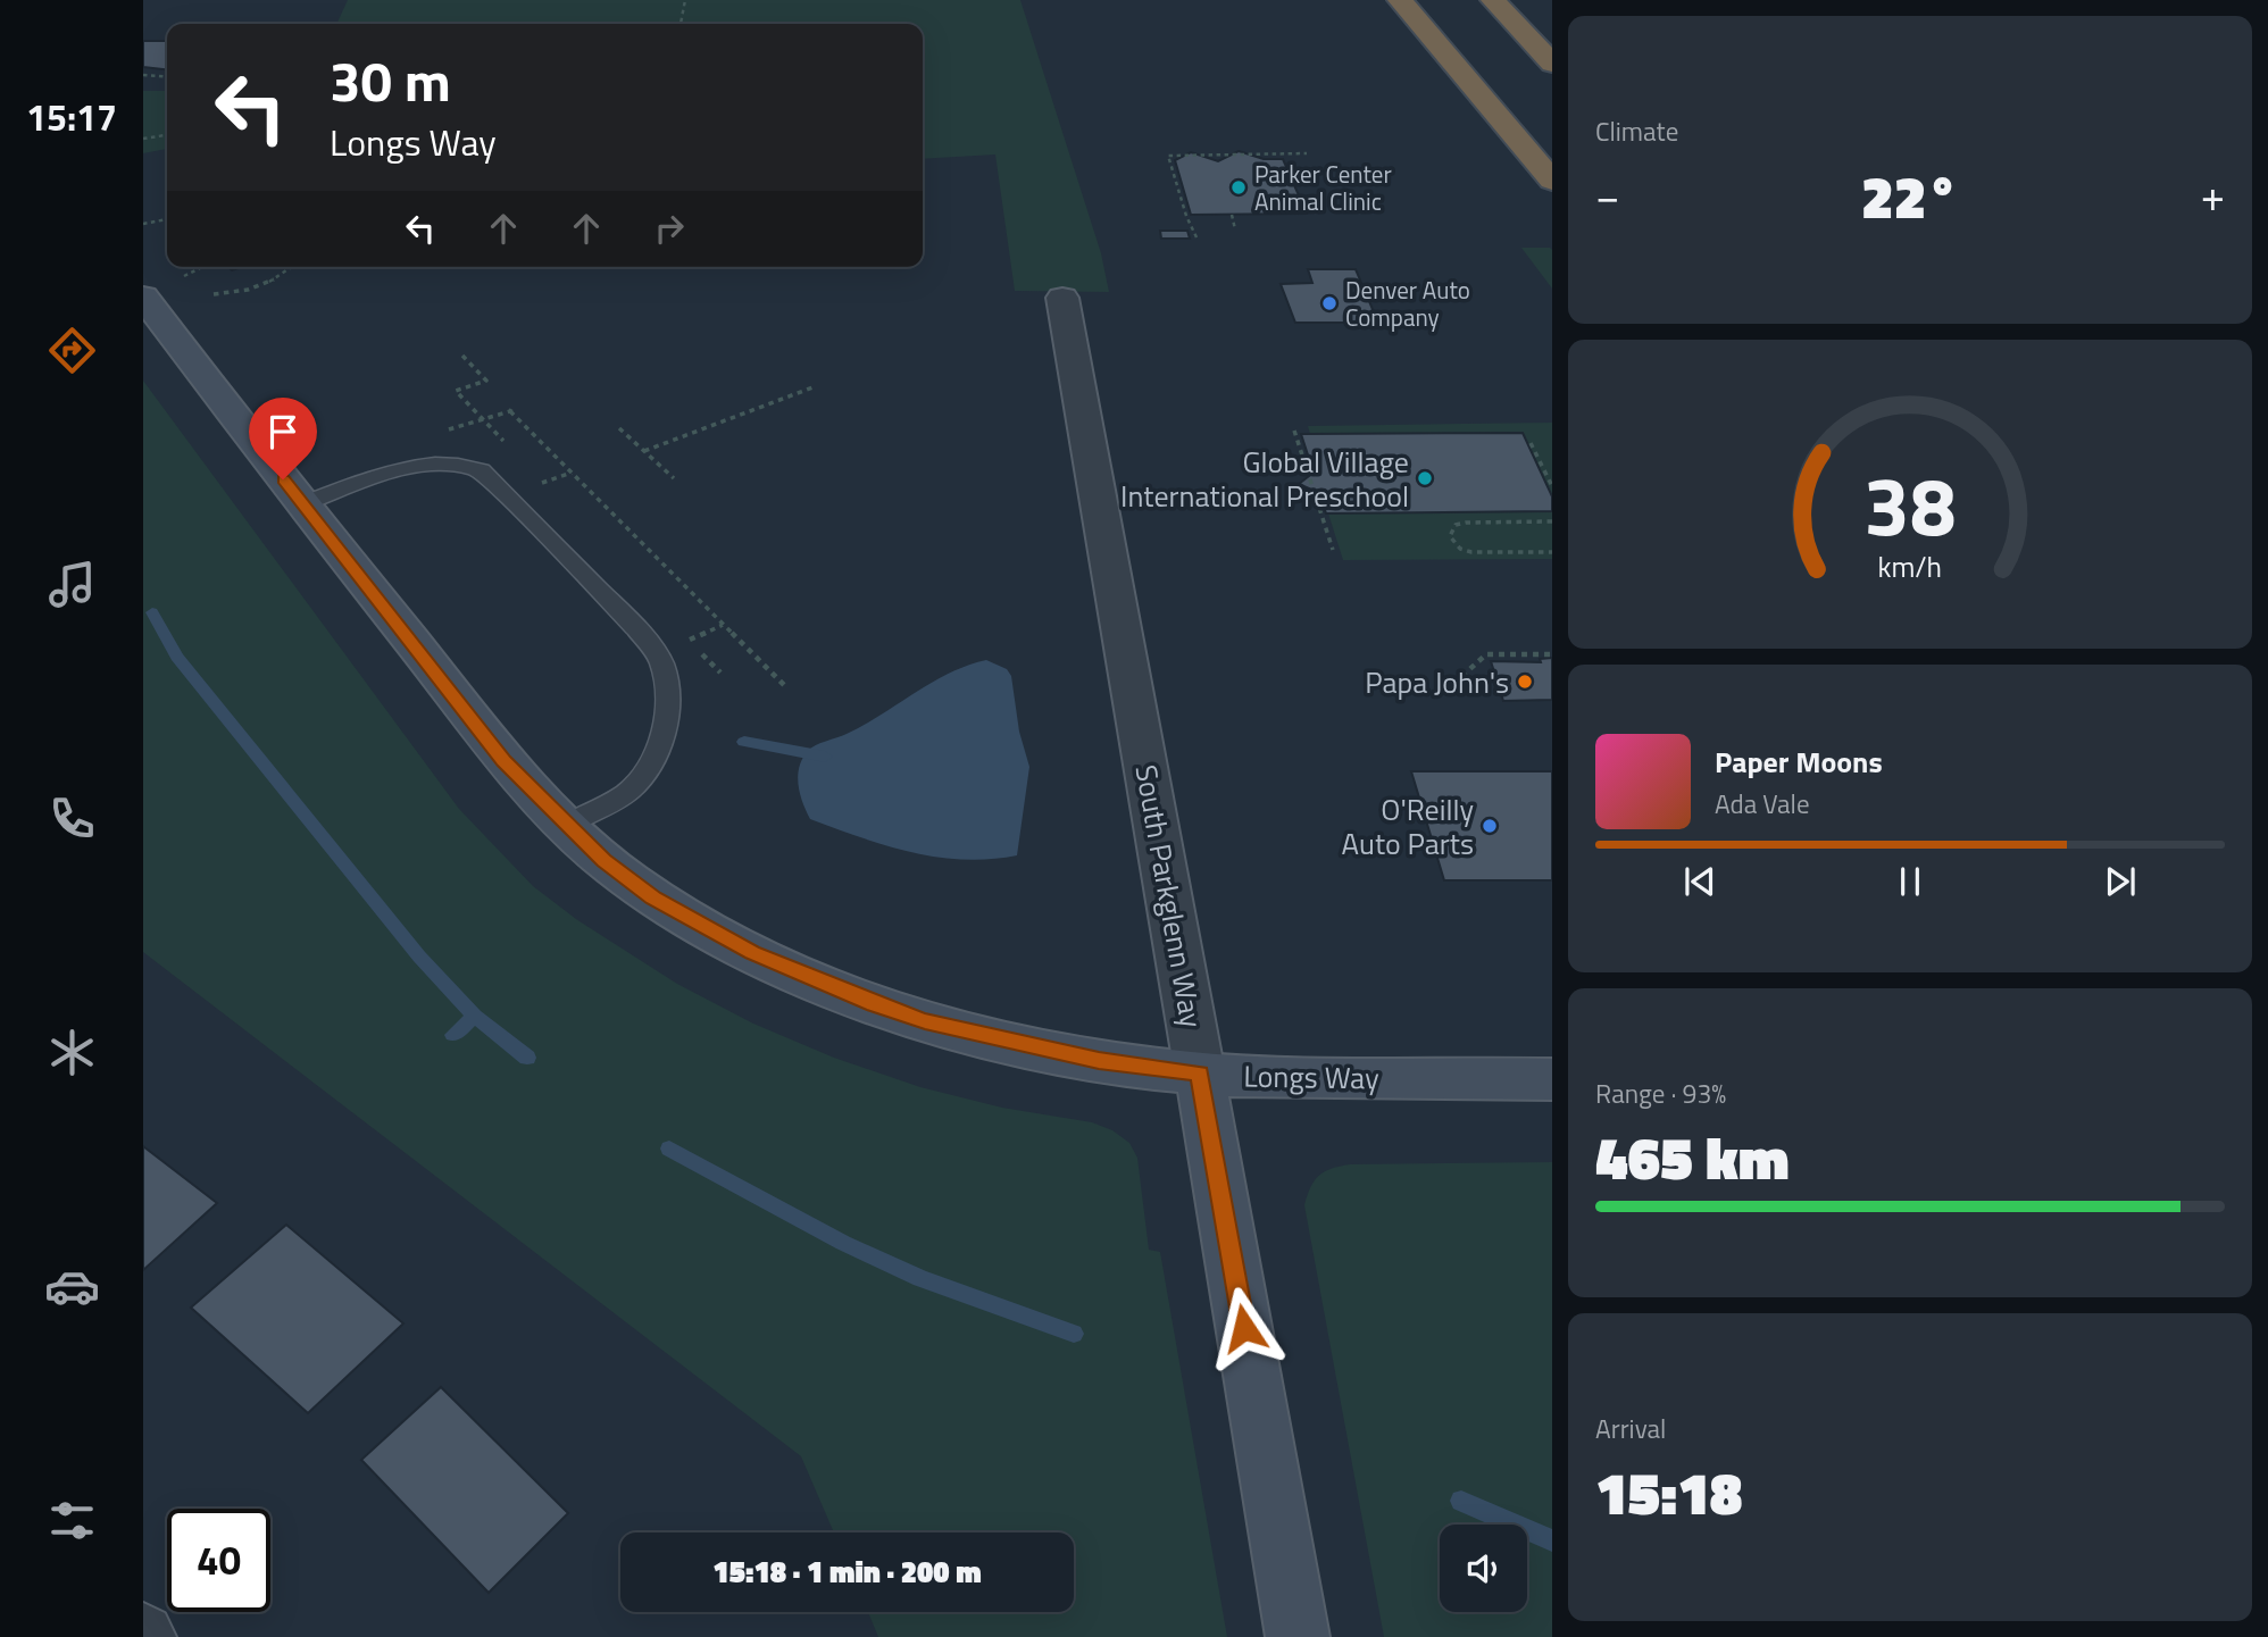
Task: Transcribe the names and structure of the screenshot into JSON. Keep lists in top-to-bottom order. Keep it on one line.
{"streets":{"street":["South Parkglenn Way","Longs Way"]},"crossings":[["South Parkglenn Way","Longs Way"]],"places":["Parker Center Animal Clinic","Denver Auto Company","Global Village International Preschool","Papa John's","O'Reilly Auto Parts"],"page":{"tabs":"15:17","tile":["Climate",["Range · 93%","465 km"],["Arrival","15:18"]],"turn":["30 m","Longs Way"],"heat":["−","22°","+"],"song":["Paper Moons","Ada Vale"],"limit":"40","trip":"15:18 · 1 min · 200 m","gauge":["38","km/h"]}}
